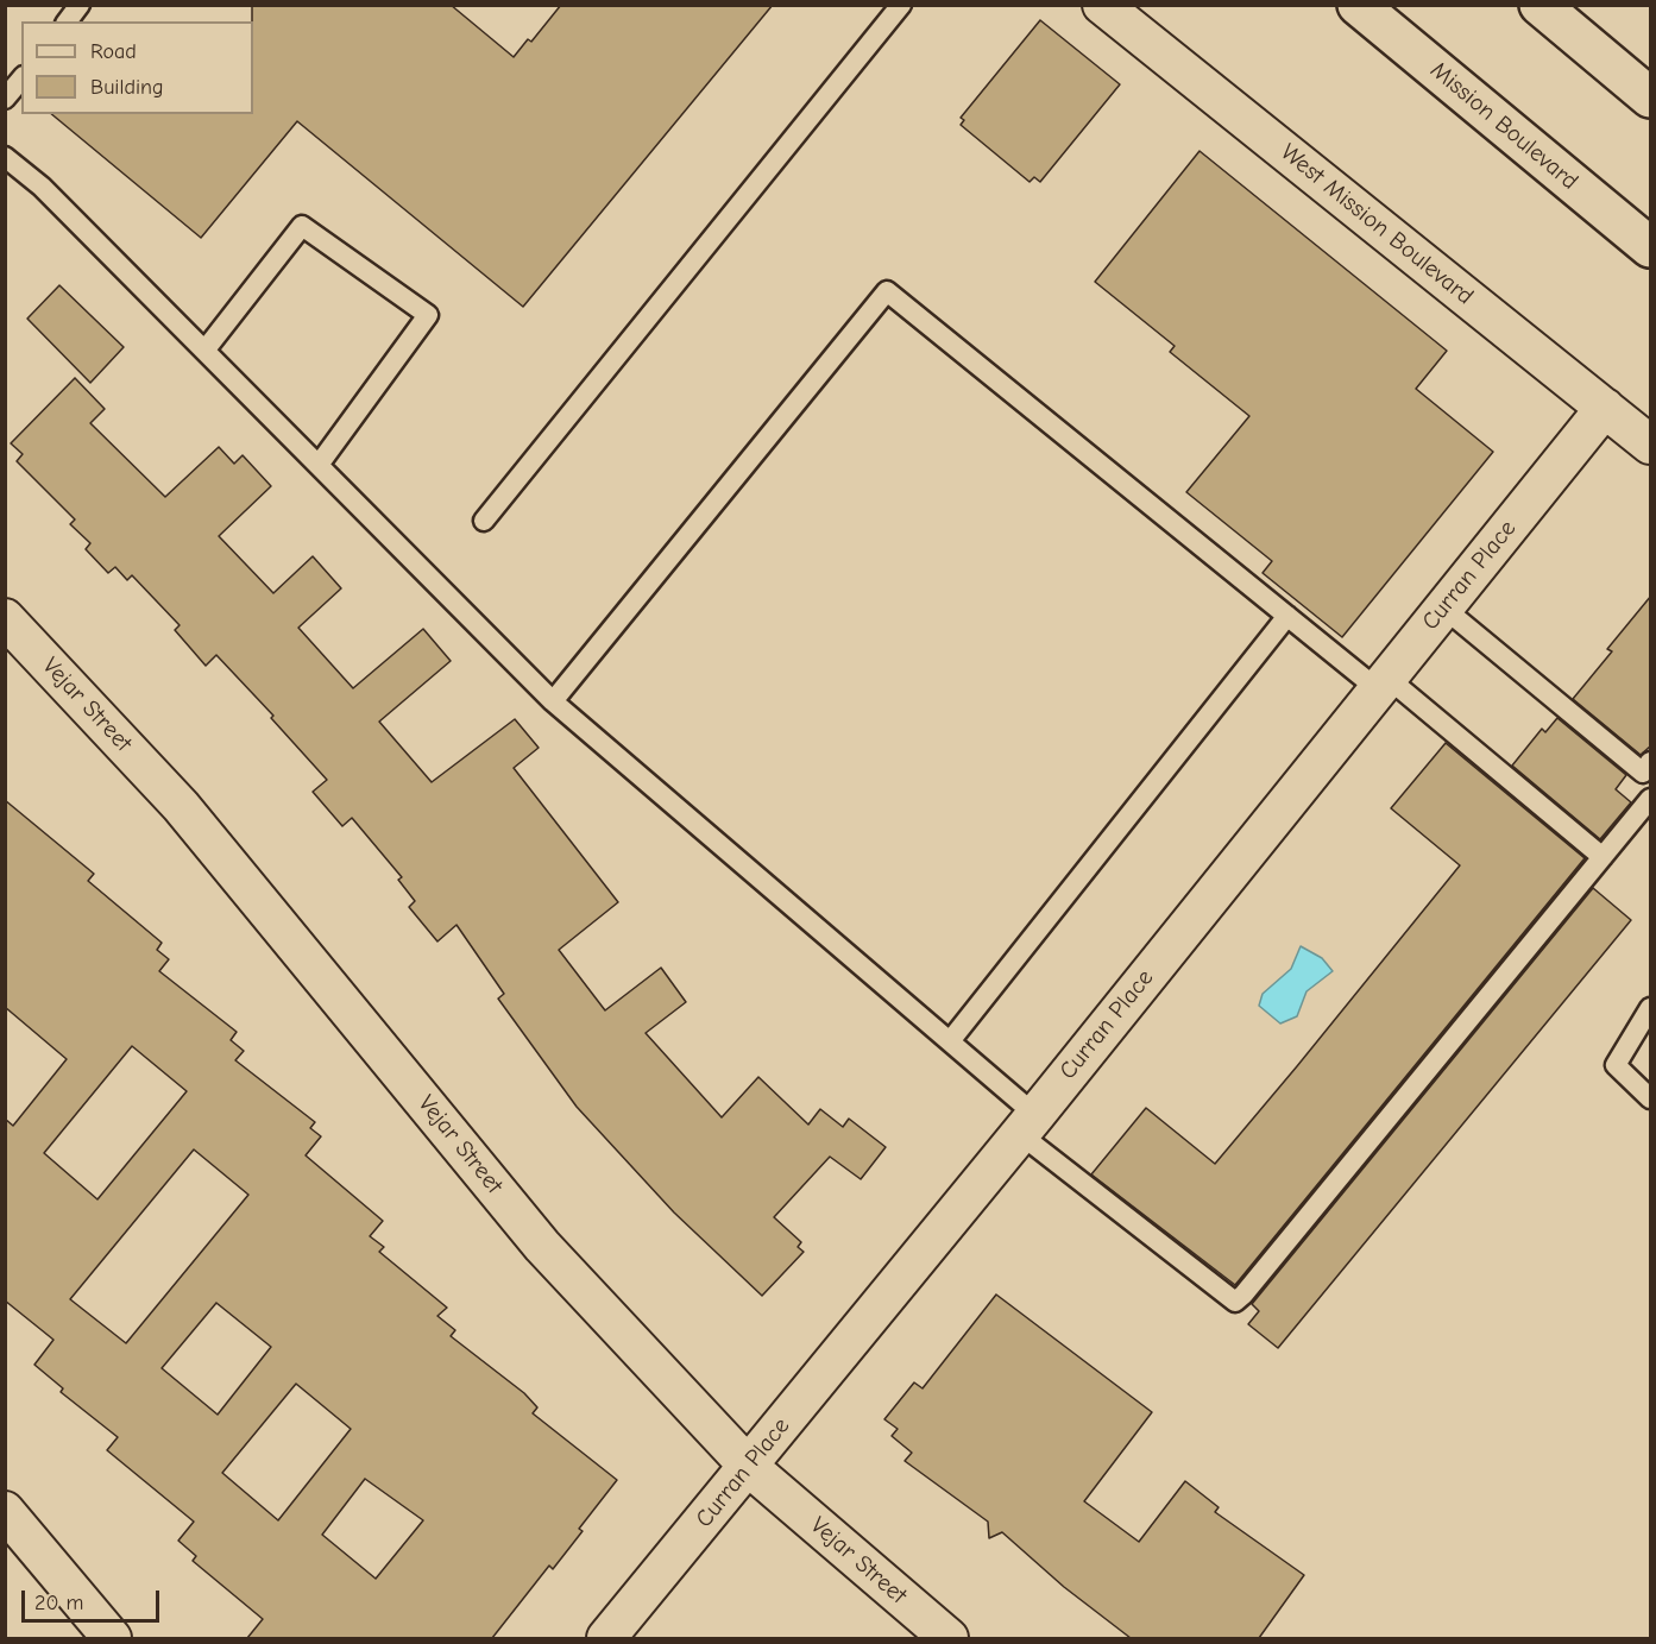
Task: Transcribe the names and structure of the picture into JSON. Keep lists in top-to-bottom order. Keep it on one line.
{"streets":{"main road":["Mission Boulevard"],"street":["West Mission Boulevard","Curran Place","Vejar Street"]},"crossings":[["West Mission Boulevard","Curran Place"],["Curran Place","Vejar Street"]],"legend":["Road","Building"],"scale_bar":"20 m"}
